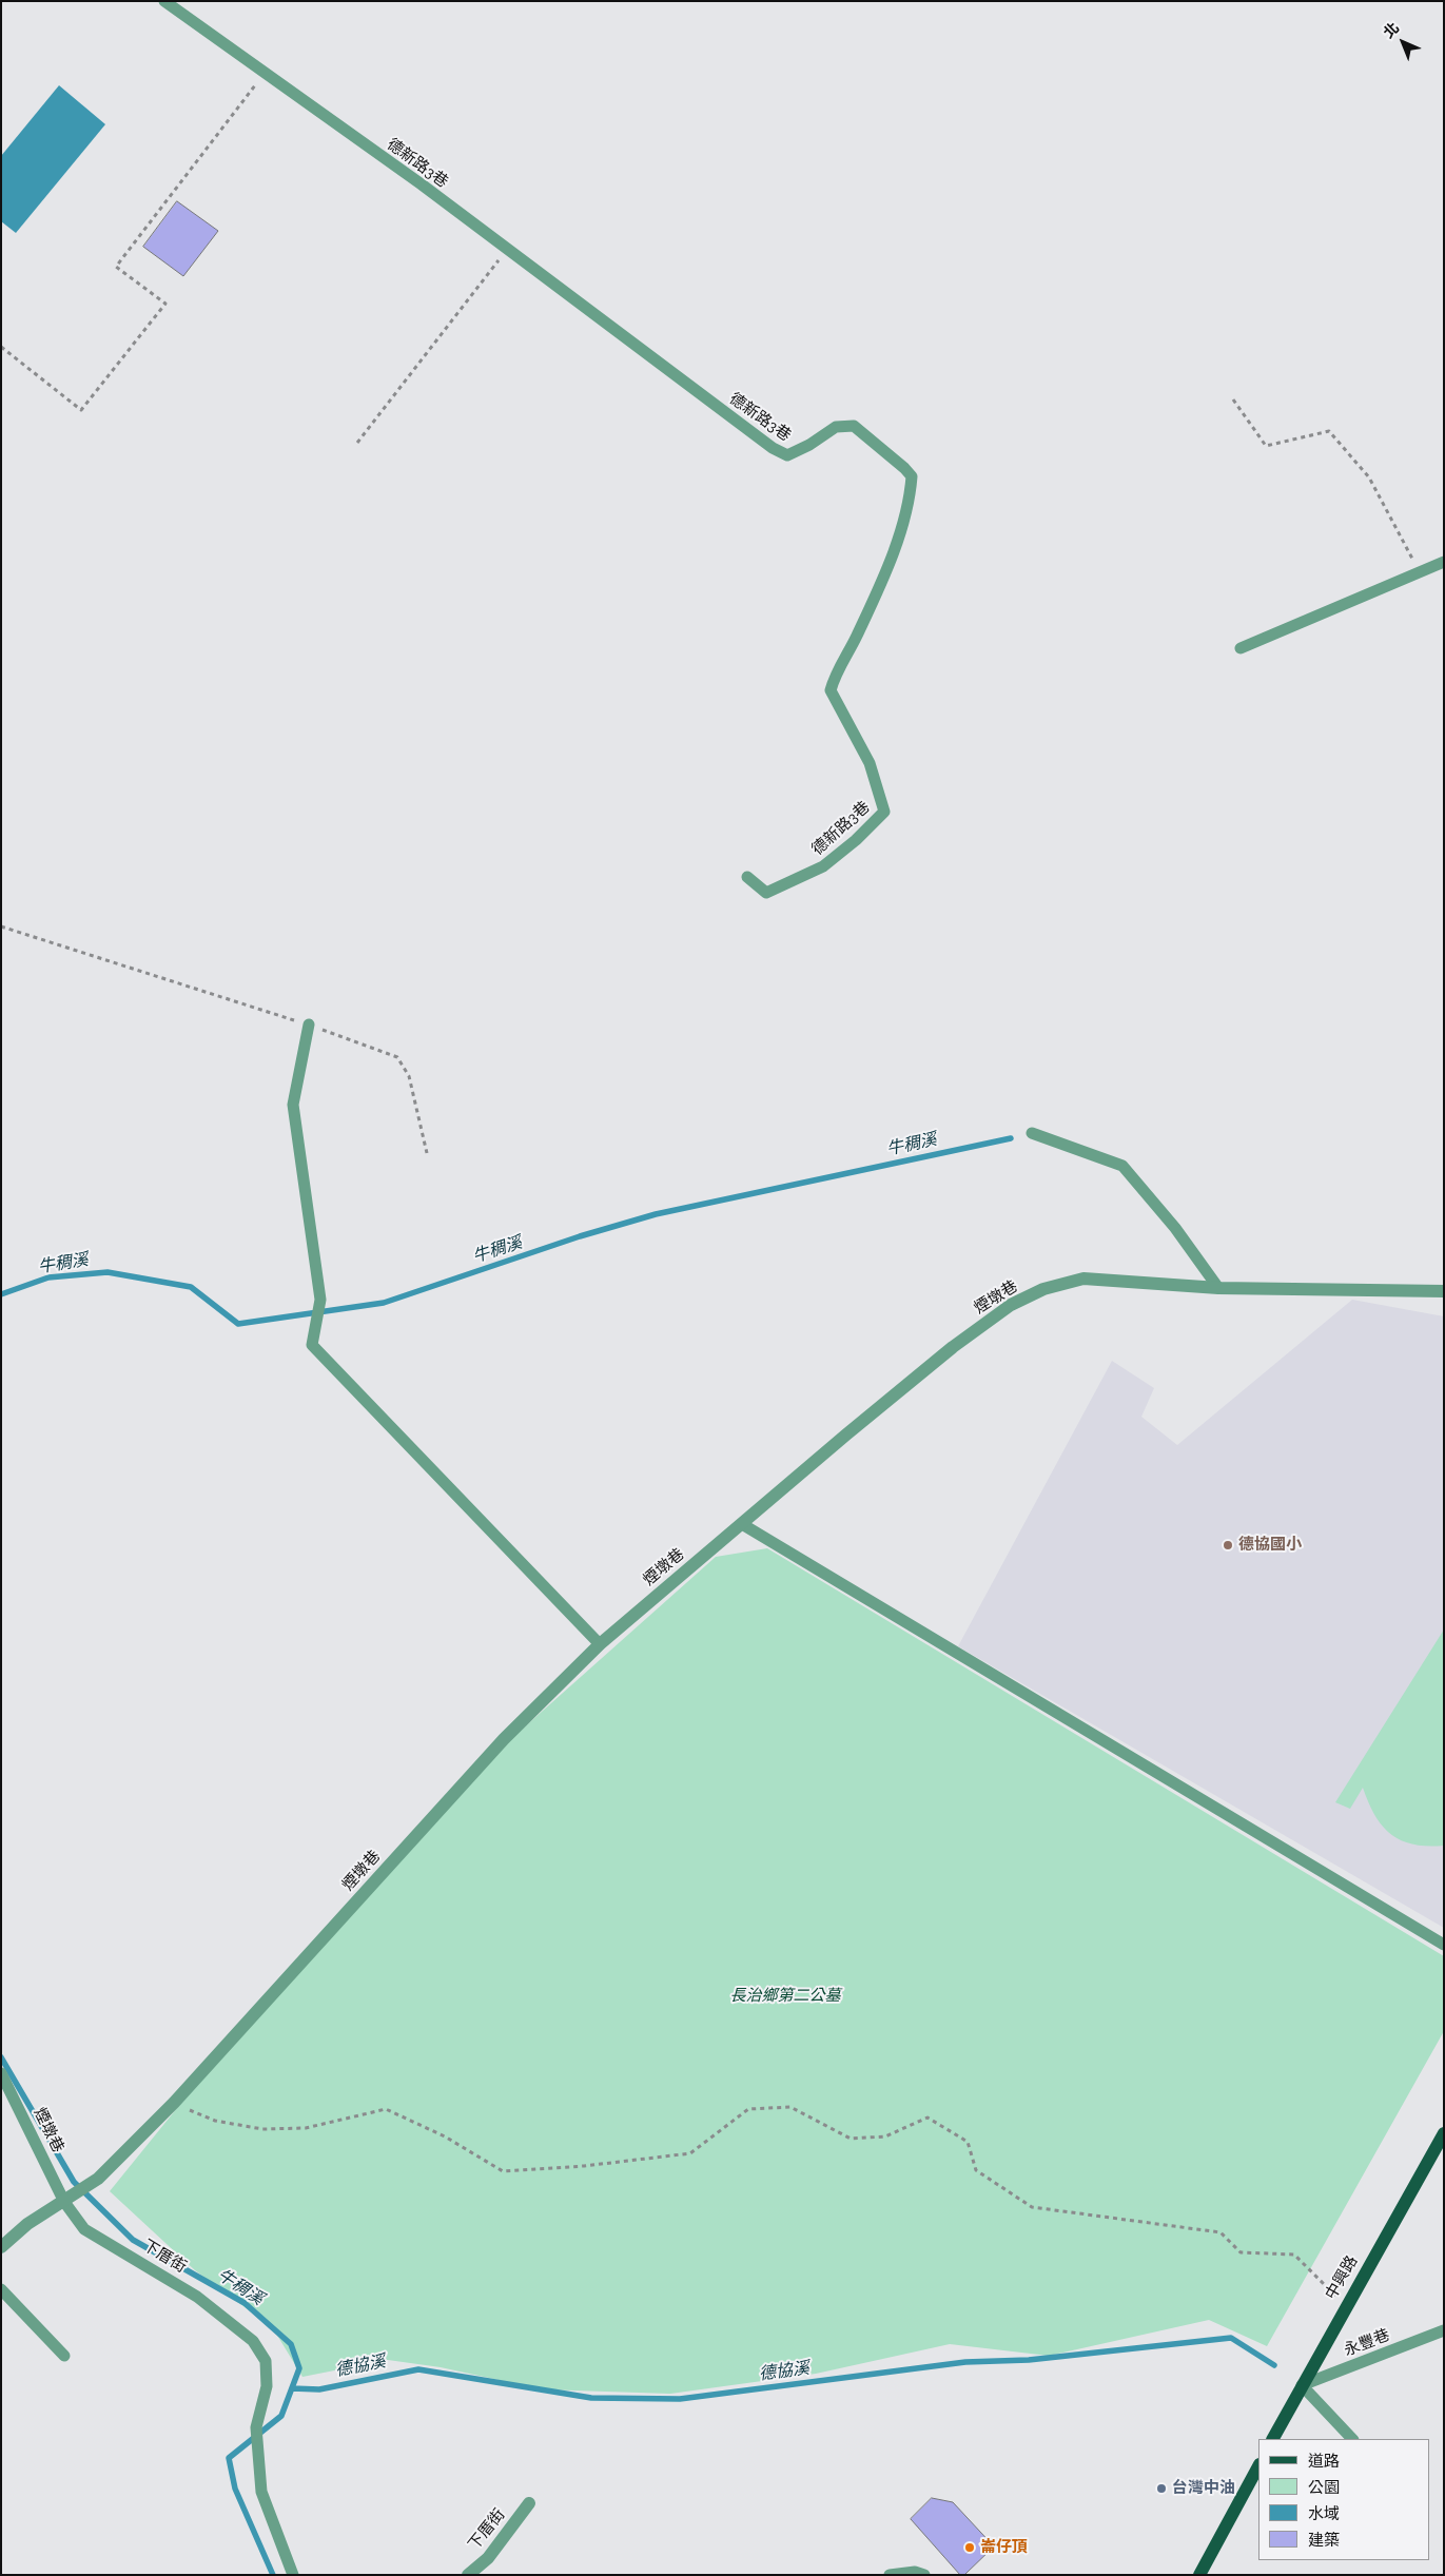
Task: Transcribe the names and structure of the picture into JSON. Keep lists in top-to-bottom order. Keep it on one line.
{"streets":{"main road":["中興路"],"street":["煙墩巷","下厝街"],"lane":["德新路3巷","永豐巷"]},"crossings":[["煙墩巷","下厝街"],["中興路","永豐巷"]],"water":["牛稠溪","德協溪"],"parks":["長治鄉第二公墓"],"places":["德協國小","台灣中油","崙仔頂"],"legend":["道路","公園","水域","建築"],"north":"top left"}
